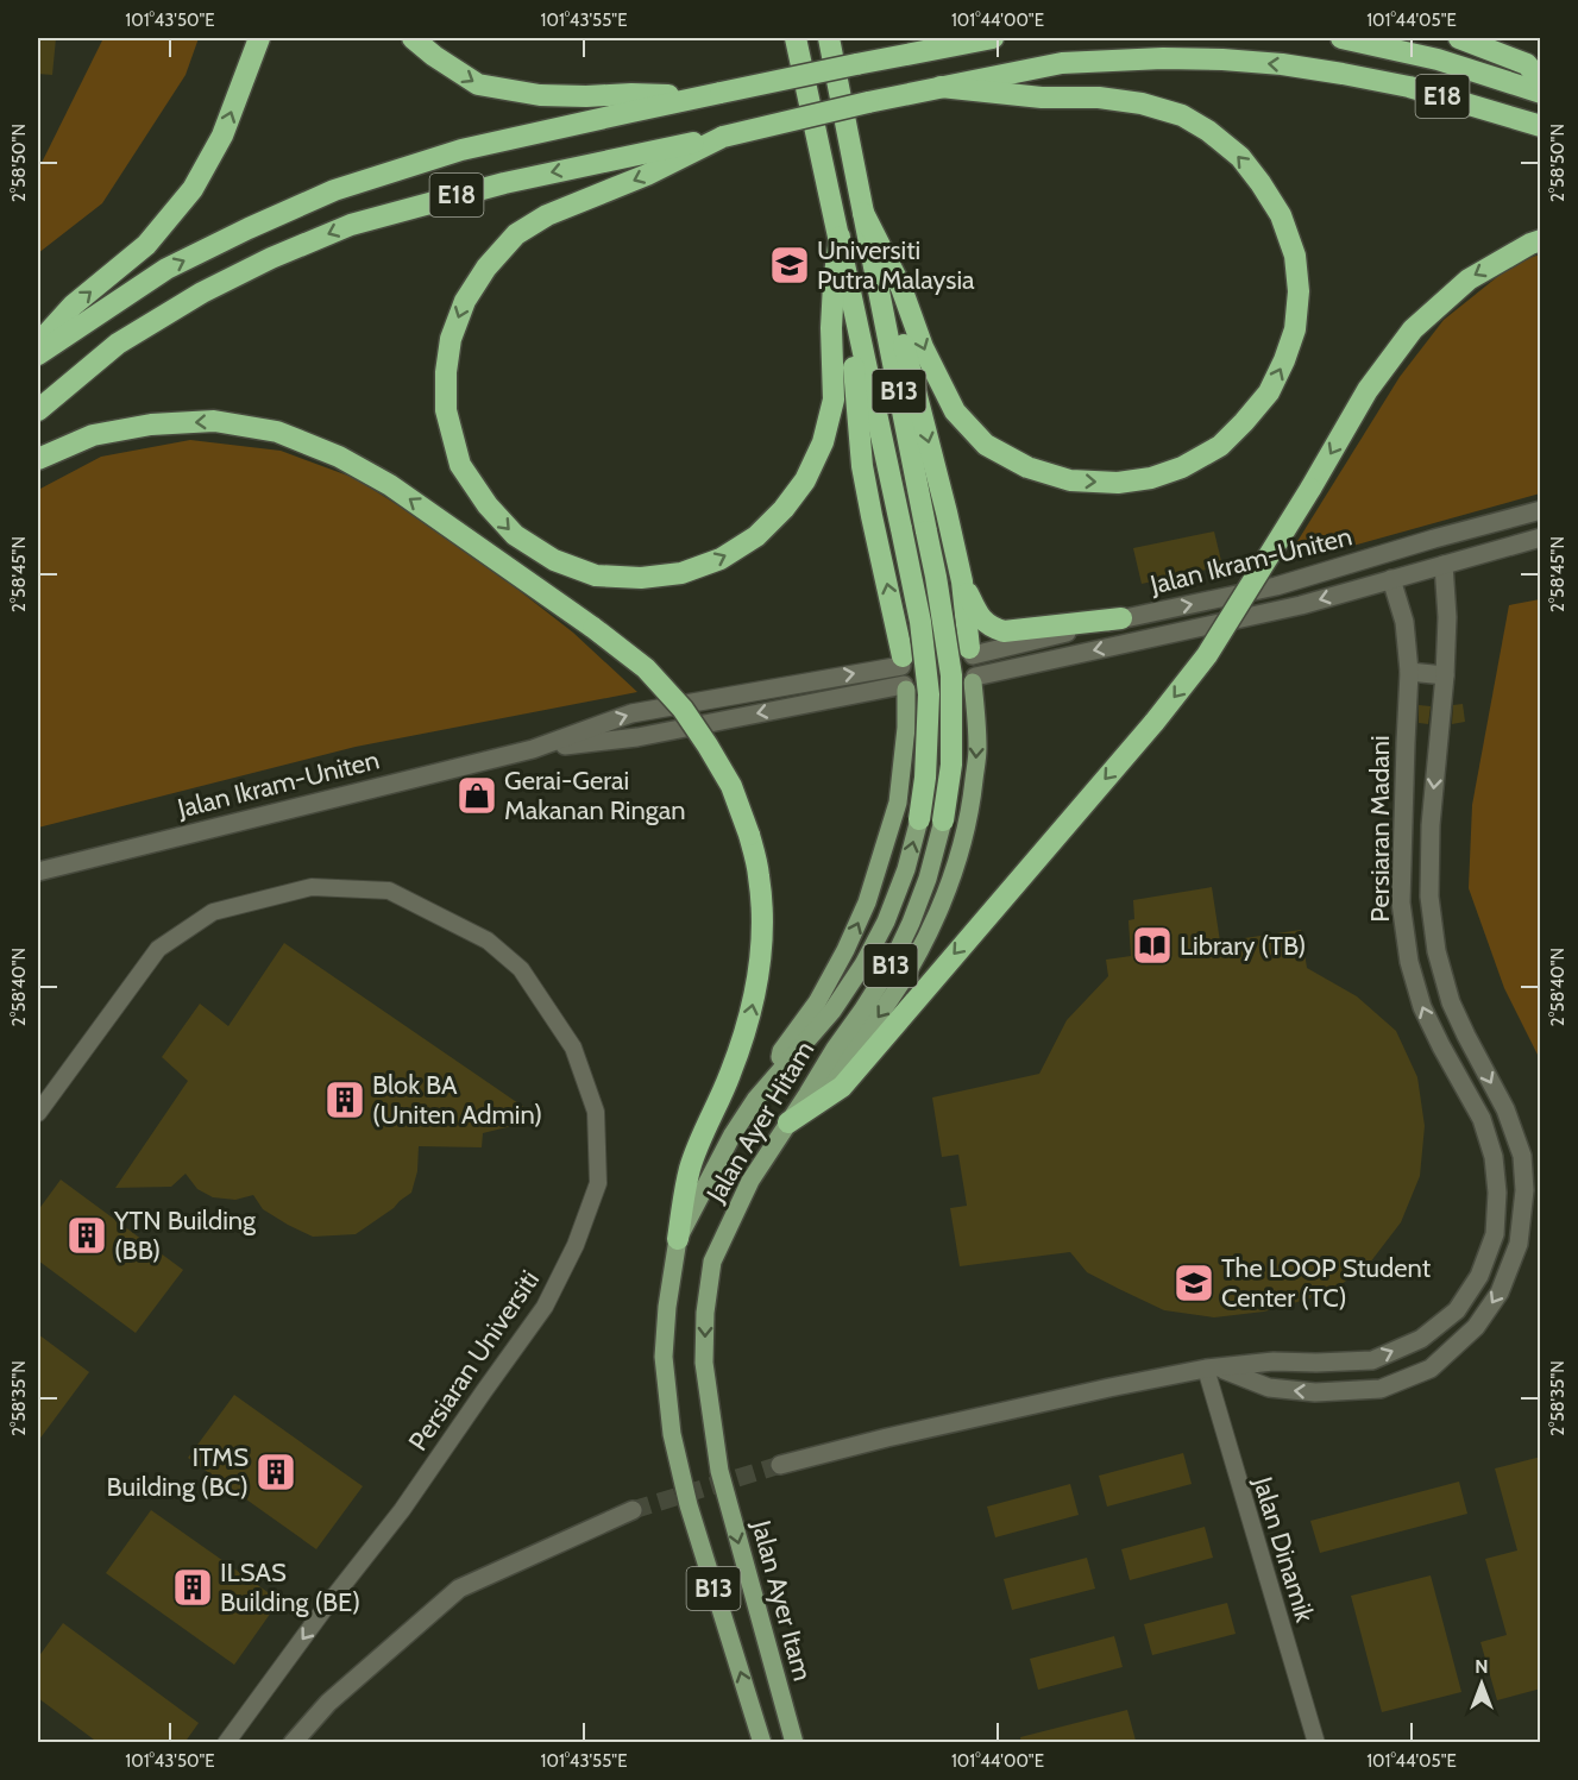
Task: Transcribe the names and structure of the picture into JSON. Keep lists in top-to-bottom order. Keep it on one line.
{"streets":{"highway":["E18","B13"],"main road":["Jalan Ayer Hitam","Jalan Ayer Itam"],"street":["Jalan Ikram-Uniten","Persiaran Madani","Persiaran Universiti","Jalan Dinamik"]},"crossings":[["B13","Jalan Ayer Hitam"],["Jalan Ikram-Uniten","Persiaran Madani"],["Persiaran Madani","Jalan Dinamik"],["Jalan Ayer Hitam","Jalan Ayer Itam"]],"one_way":["Jalan Ayer Itam"],"places":{"school or university":["Universiti Putra Malaysia","The LOOP Student Center (TC)"],"shop":["Gerai-Gerai Makanan Ringan"],"library":["Library (TB)"],"building":["Blok BA (Uniten Admin)","YTN Building (BB)","ITMS Building (BC)","ILSAS Building (BE)"]},"north":"top","coordinates":["101°43'50\"E","101°43'55\"E","101°44'00\"E","101°44'05\"E","2°58'50\"N","2°58'45\"N","2°58'40\"N","2°58'35\"N"]}
